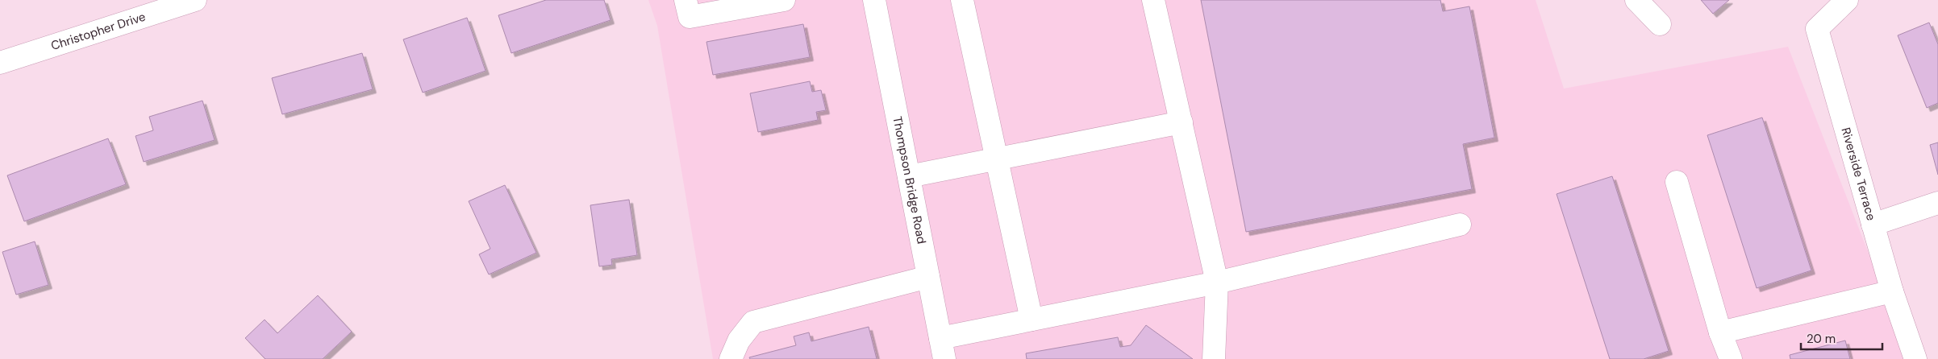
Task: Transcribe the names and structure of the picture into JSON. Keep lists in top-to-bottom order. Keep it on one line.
{"streets":{"main road":["Christopher Drive","Riverside Terrace","Thompson Bridge Road"]},"scale_bar":"20 m"}
